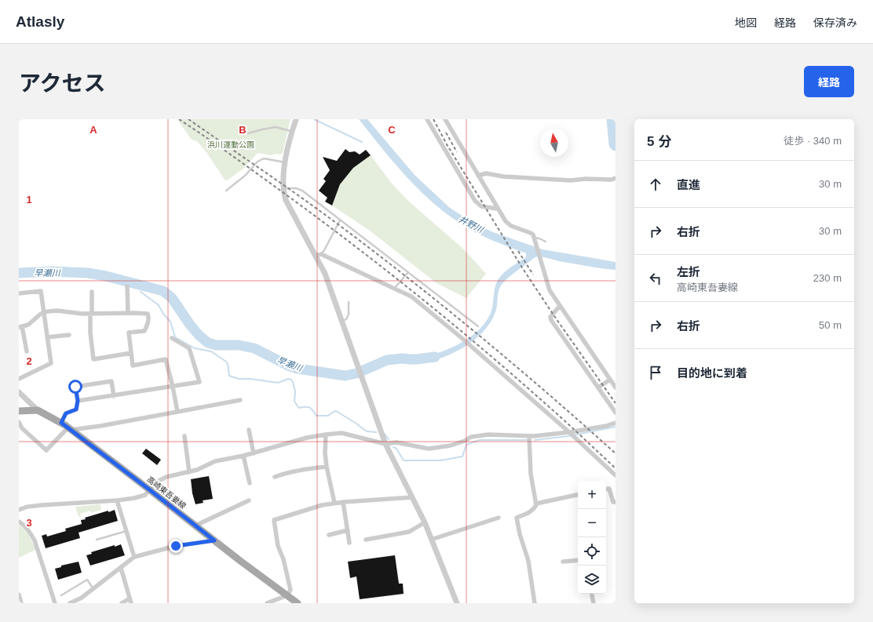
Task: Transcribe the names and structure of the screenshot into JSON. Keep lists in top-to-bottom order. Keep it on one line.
{"streets":{"main road":["高崎東吾妻線"]},"water":["井野川","早瀬川"],"parks":["浜川運動公園"],"north":"top","page":{"header":"Atlasly","nav":["地図","経路","保存済み"],"title":"アクセス","buttons":"経路","heading":["5 分","徒歩 · 340 m"],"list":[["直進","30 m"],["右折","30 m"],["左折","高崎東吾妻線","230 m"],["右折","50 m"],"目的地に到着"],"map_buttons":["+","−"]},"grid":{"columns":["A","B","C"],"rows":["1","2","3"]}}
